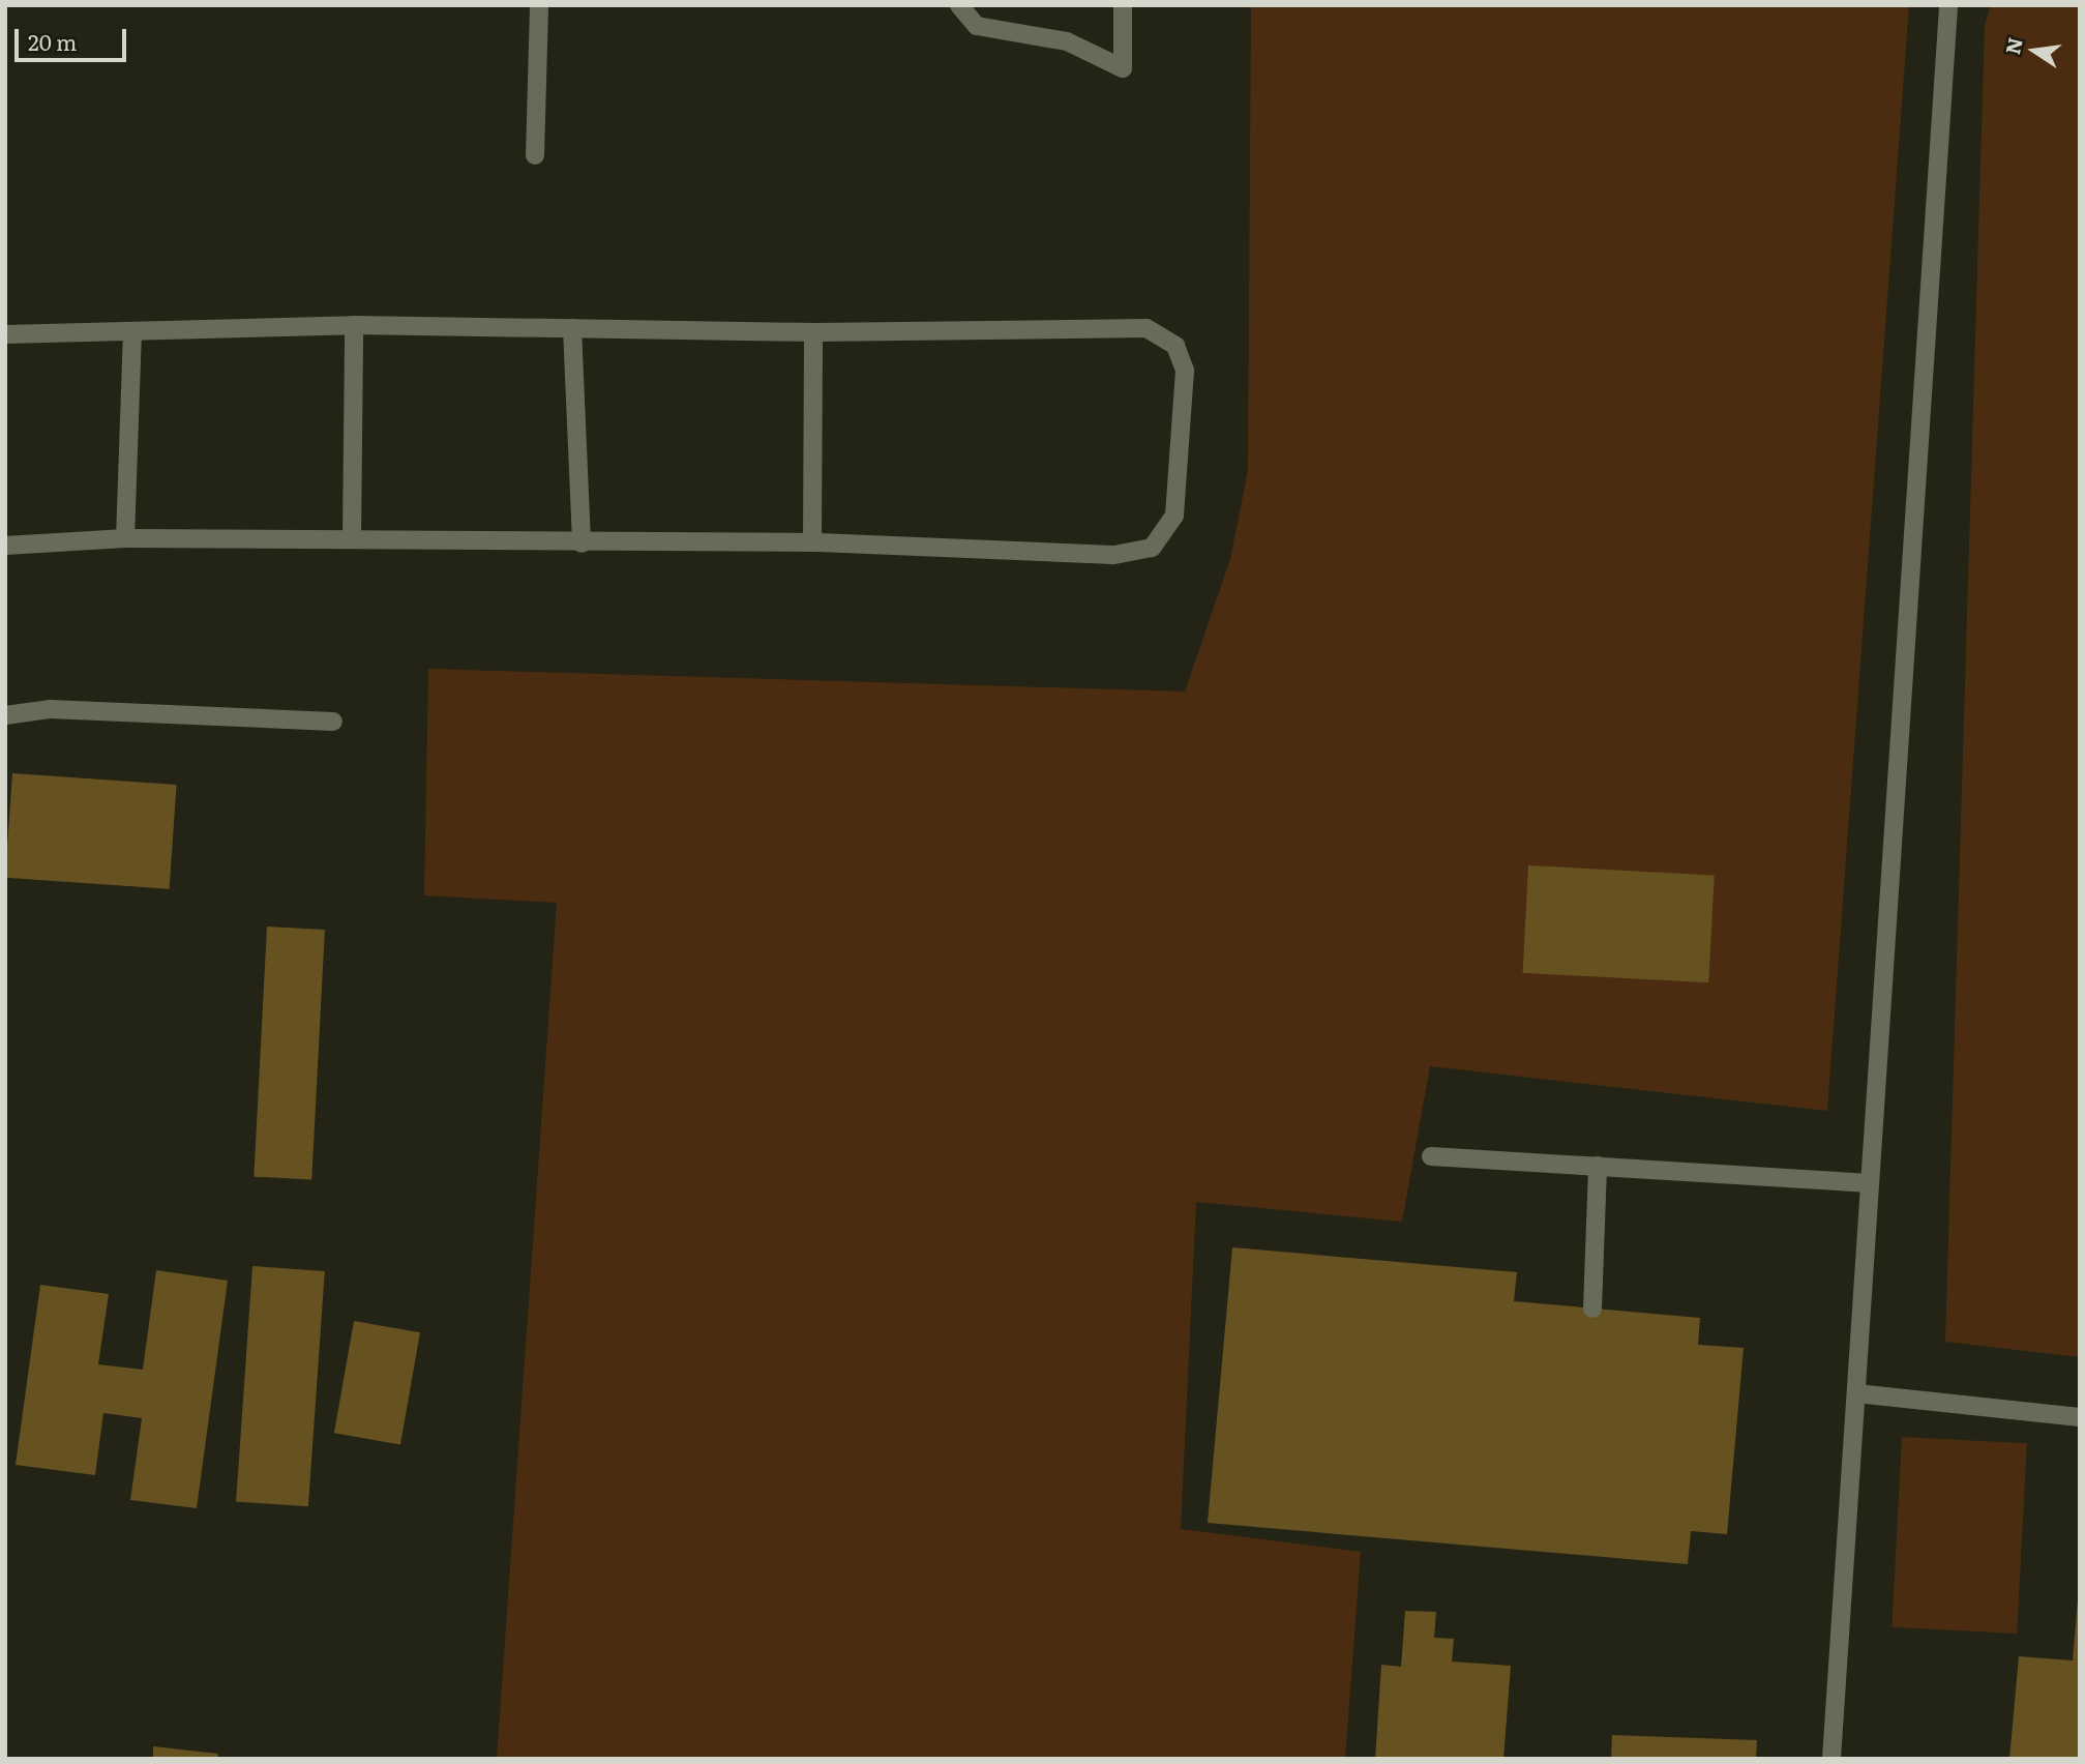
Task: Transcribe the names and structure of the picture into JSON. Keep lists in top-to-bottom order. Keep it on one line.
{"scale_bar":"20 m","north":"left"}
